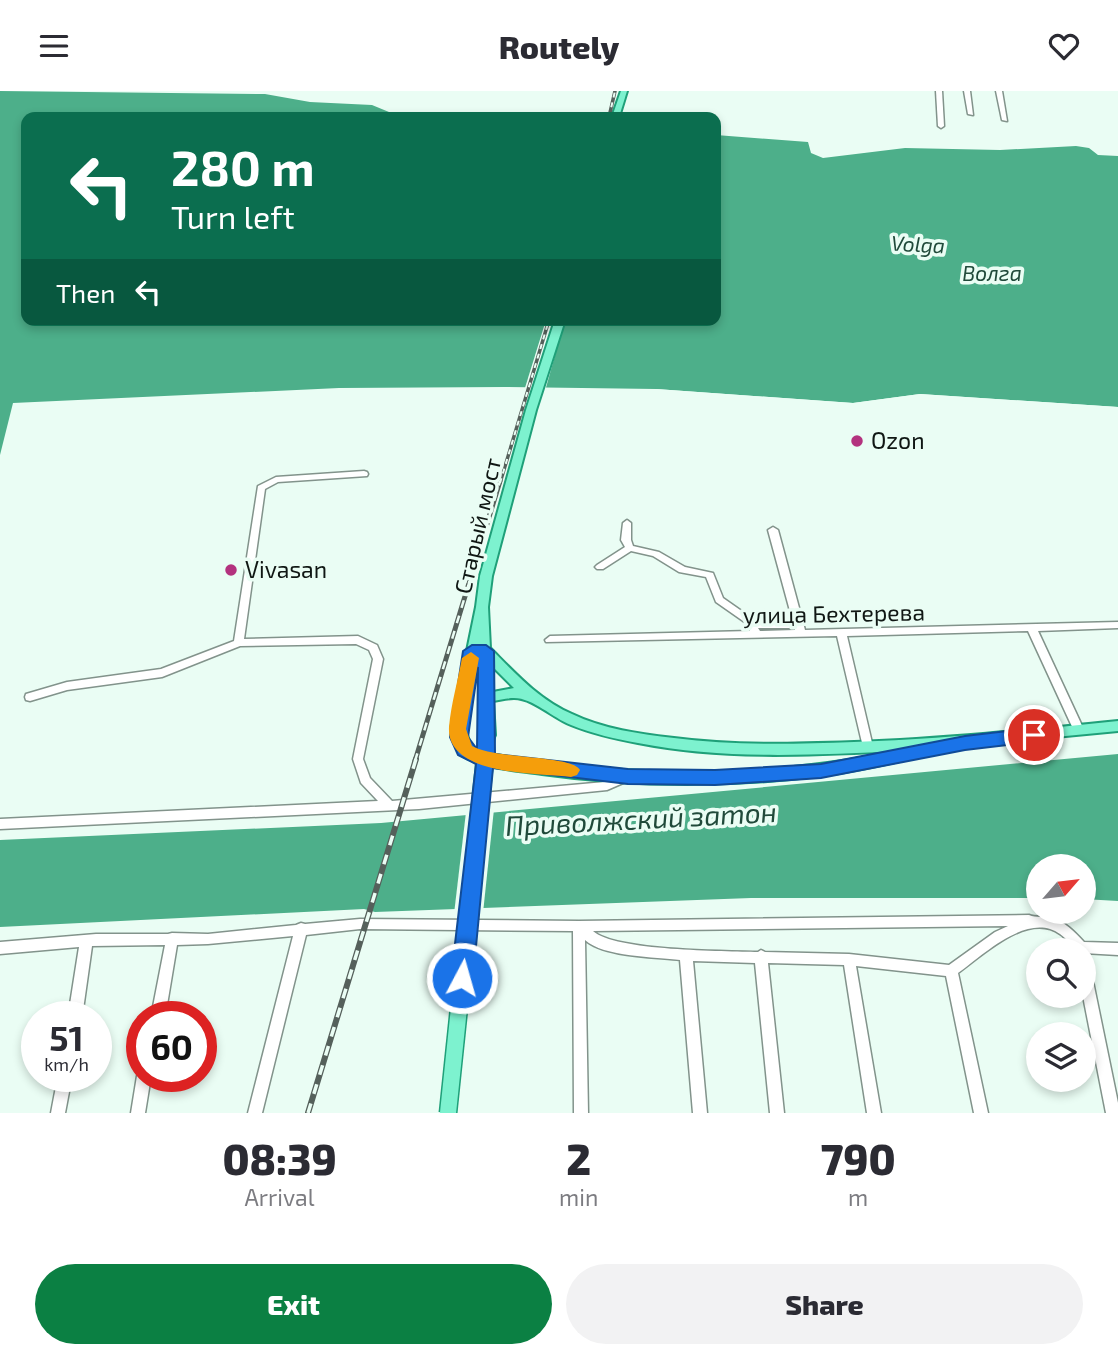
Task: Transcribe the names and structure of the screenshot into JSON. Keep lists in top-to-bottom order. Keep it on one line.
{"streets":{"main road":["Старый мост"],"street":["улица Бехтерева"]},"water":["Volga","Волга","Приволжский затон"],"places":["Ozon","Vivasan"],"north":"top right","page":{"header":"Routely","turn":["280 m","Turn left"],"then":"Then","speed":"51 km/h","limit":"60","eta":["08:39","Arrival","2","min","790","m"],"buttons":["Exit","Share"]}}
